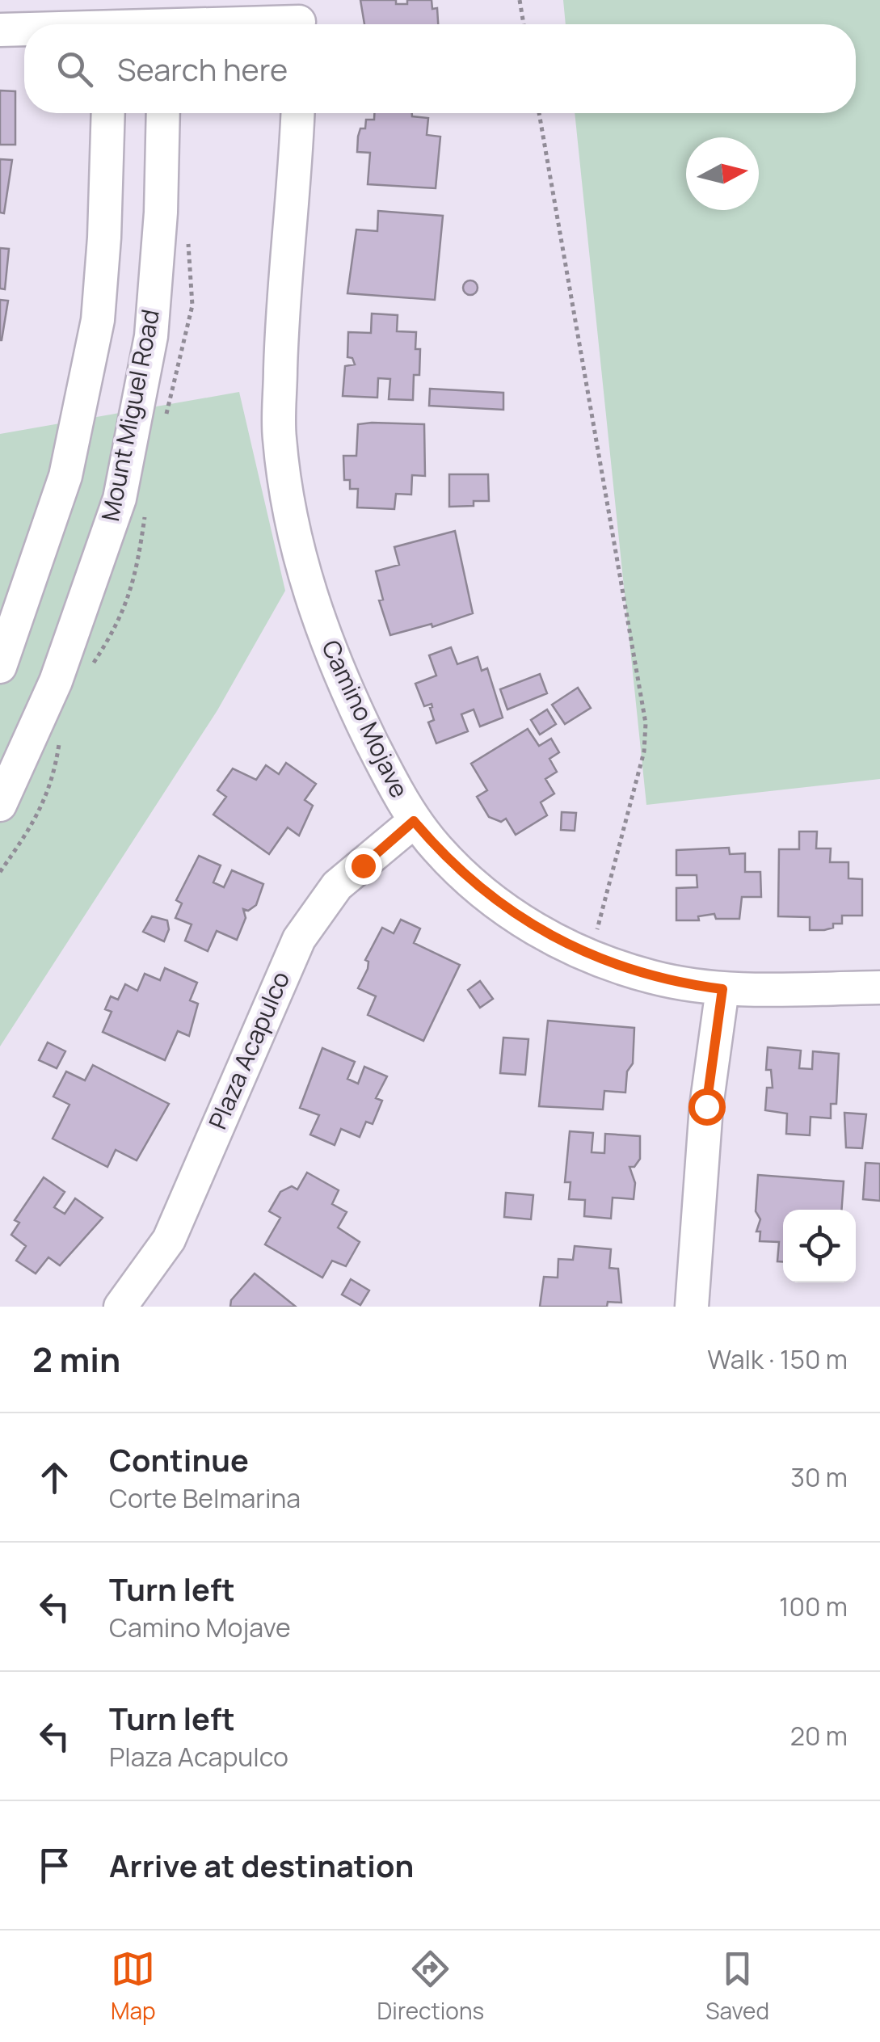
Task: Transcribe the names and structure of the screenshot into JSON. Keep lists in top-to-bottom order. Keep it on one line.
{"streets":{"street":["Mount Miguel Road","Camino Mojave","Plaza Acapulco"]},"crossings":[["Camino Mojave","Plaza Acapulco"]],"north":"right","page":{"search":"Search here","heading":["2 min","Walk · 150 m"],"list":[["Continue","Corte Belmarina","30 m"],["Turn left","Camino Mojave","100 m"],["Turn left","Plaza Acapulco","20 m"],"Arrive at destination"],"nav":["Map","Directions","Saved"]}}
